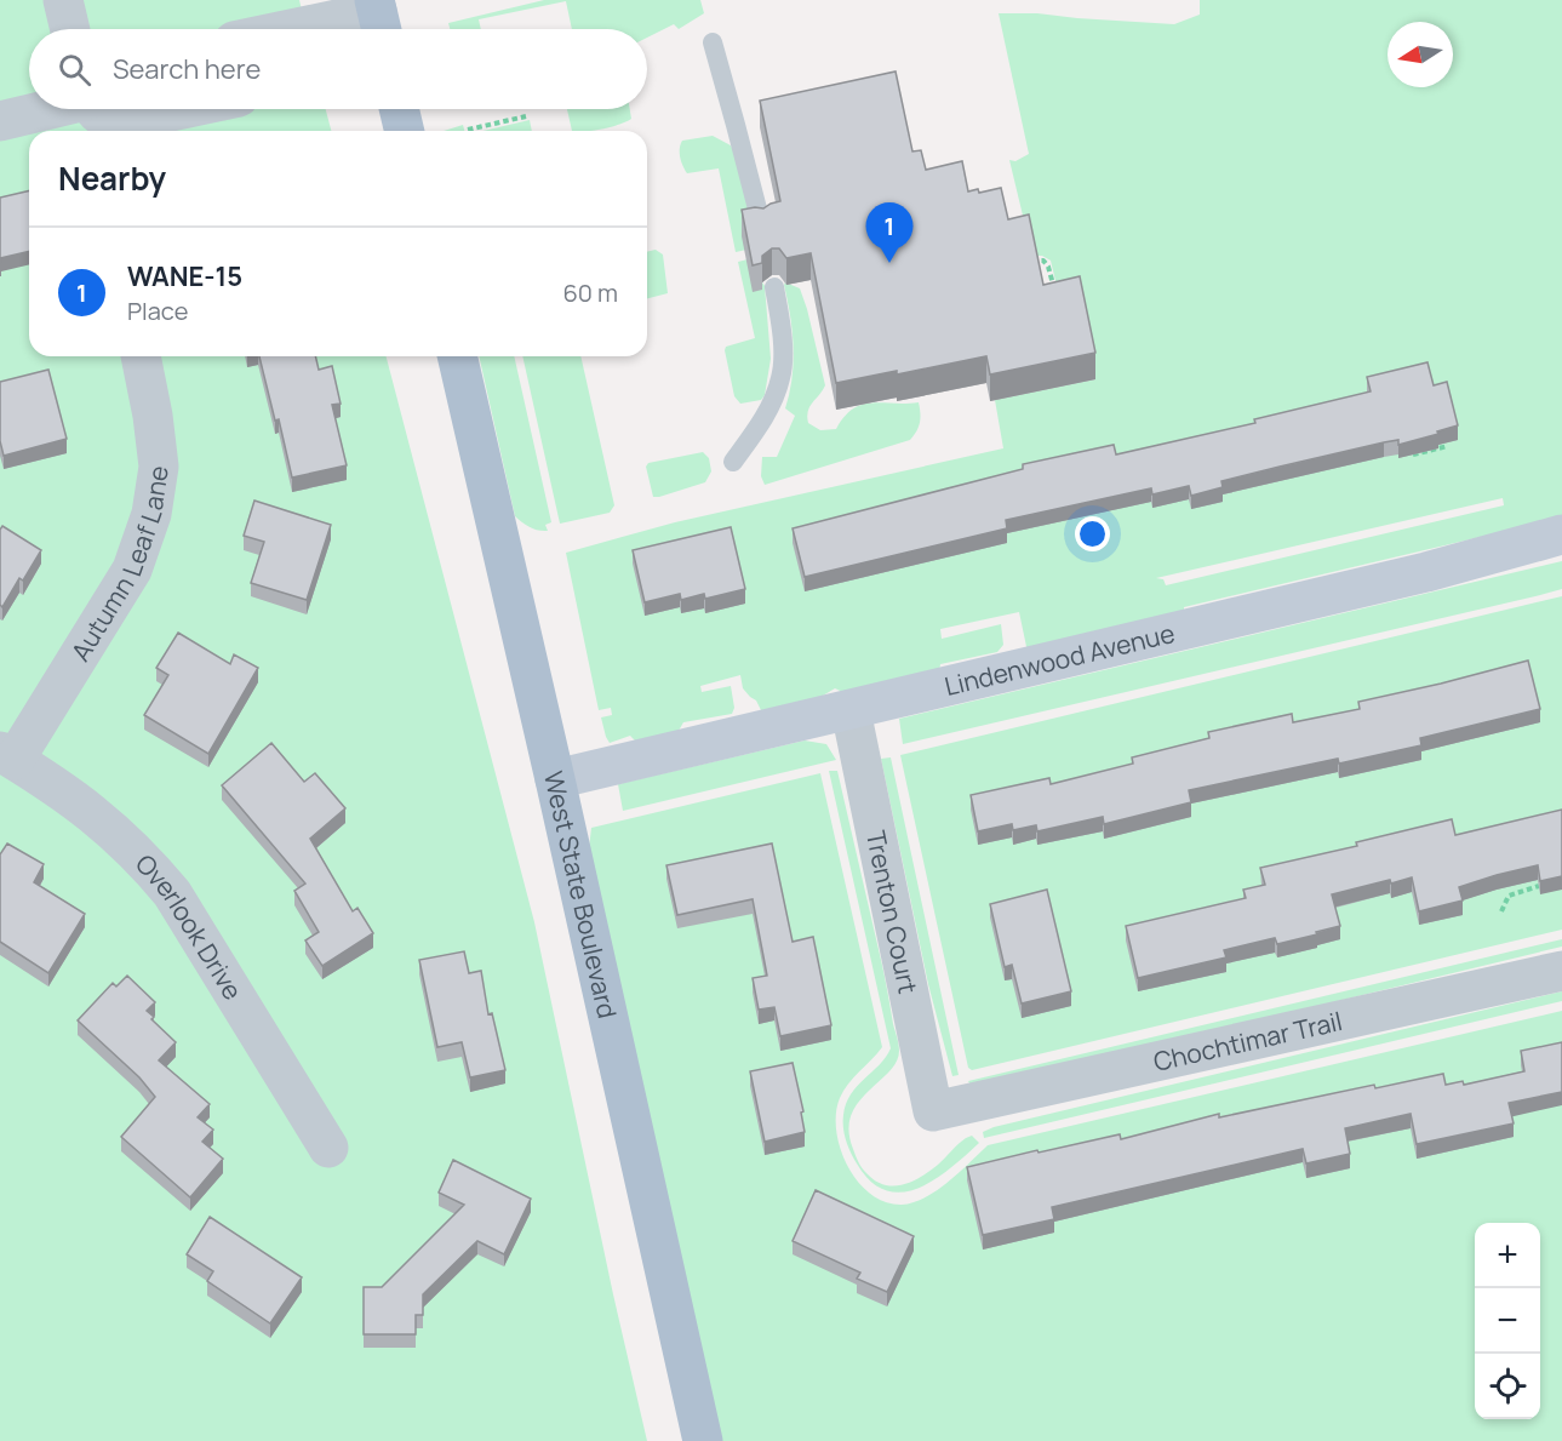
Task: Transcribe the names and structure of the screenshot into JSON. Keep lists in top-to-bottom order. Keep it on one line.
{"streets":{"main road":["West State Boulevard"],"street":["Autumn Leaf Lane","Lindenwood Avenue","Trenton Court","Overlook Drive","Chochtimar Trail"]},"crossings":[["Autumn Leaf Lane","Overlook Drive"],["Lindenwood Avenue","West State Boulevard"],["Lindenwood Avenue","Trenton Court"],["Trenton Court","Chochtimar Trail"]],"north":"left","page":{"search":"Search here","heading":"Nearby","pins":"1","list":[{"mark":"1","name":"WANE-15","note":"Place","value":"60 m"}],"map_buttons":["+","−"]}}
